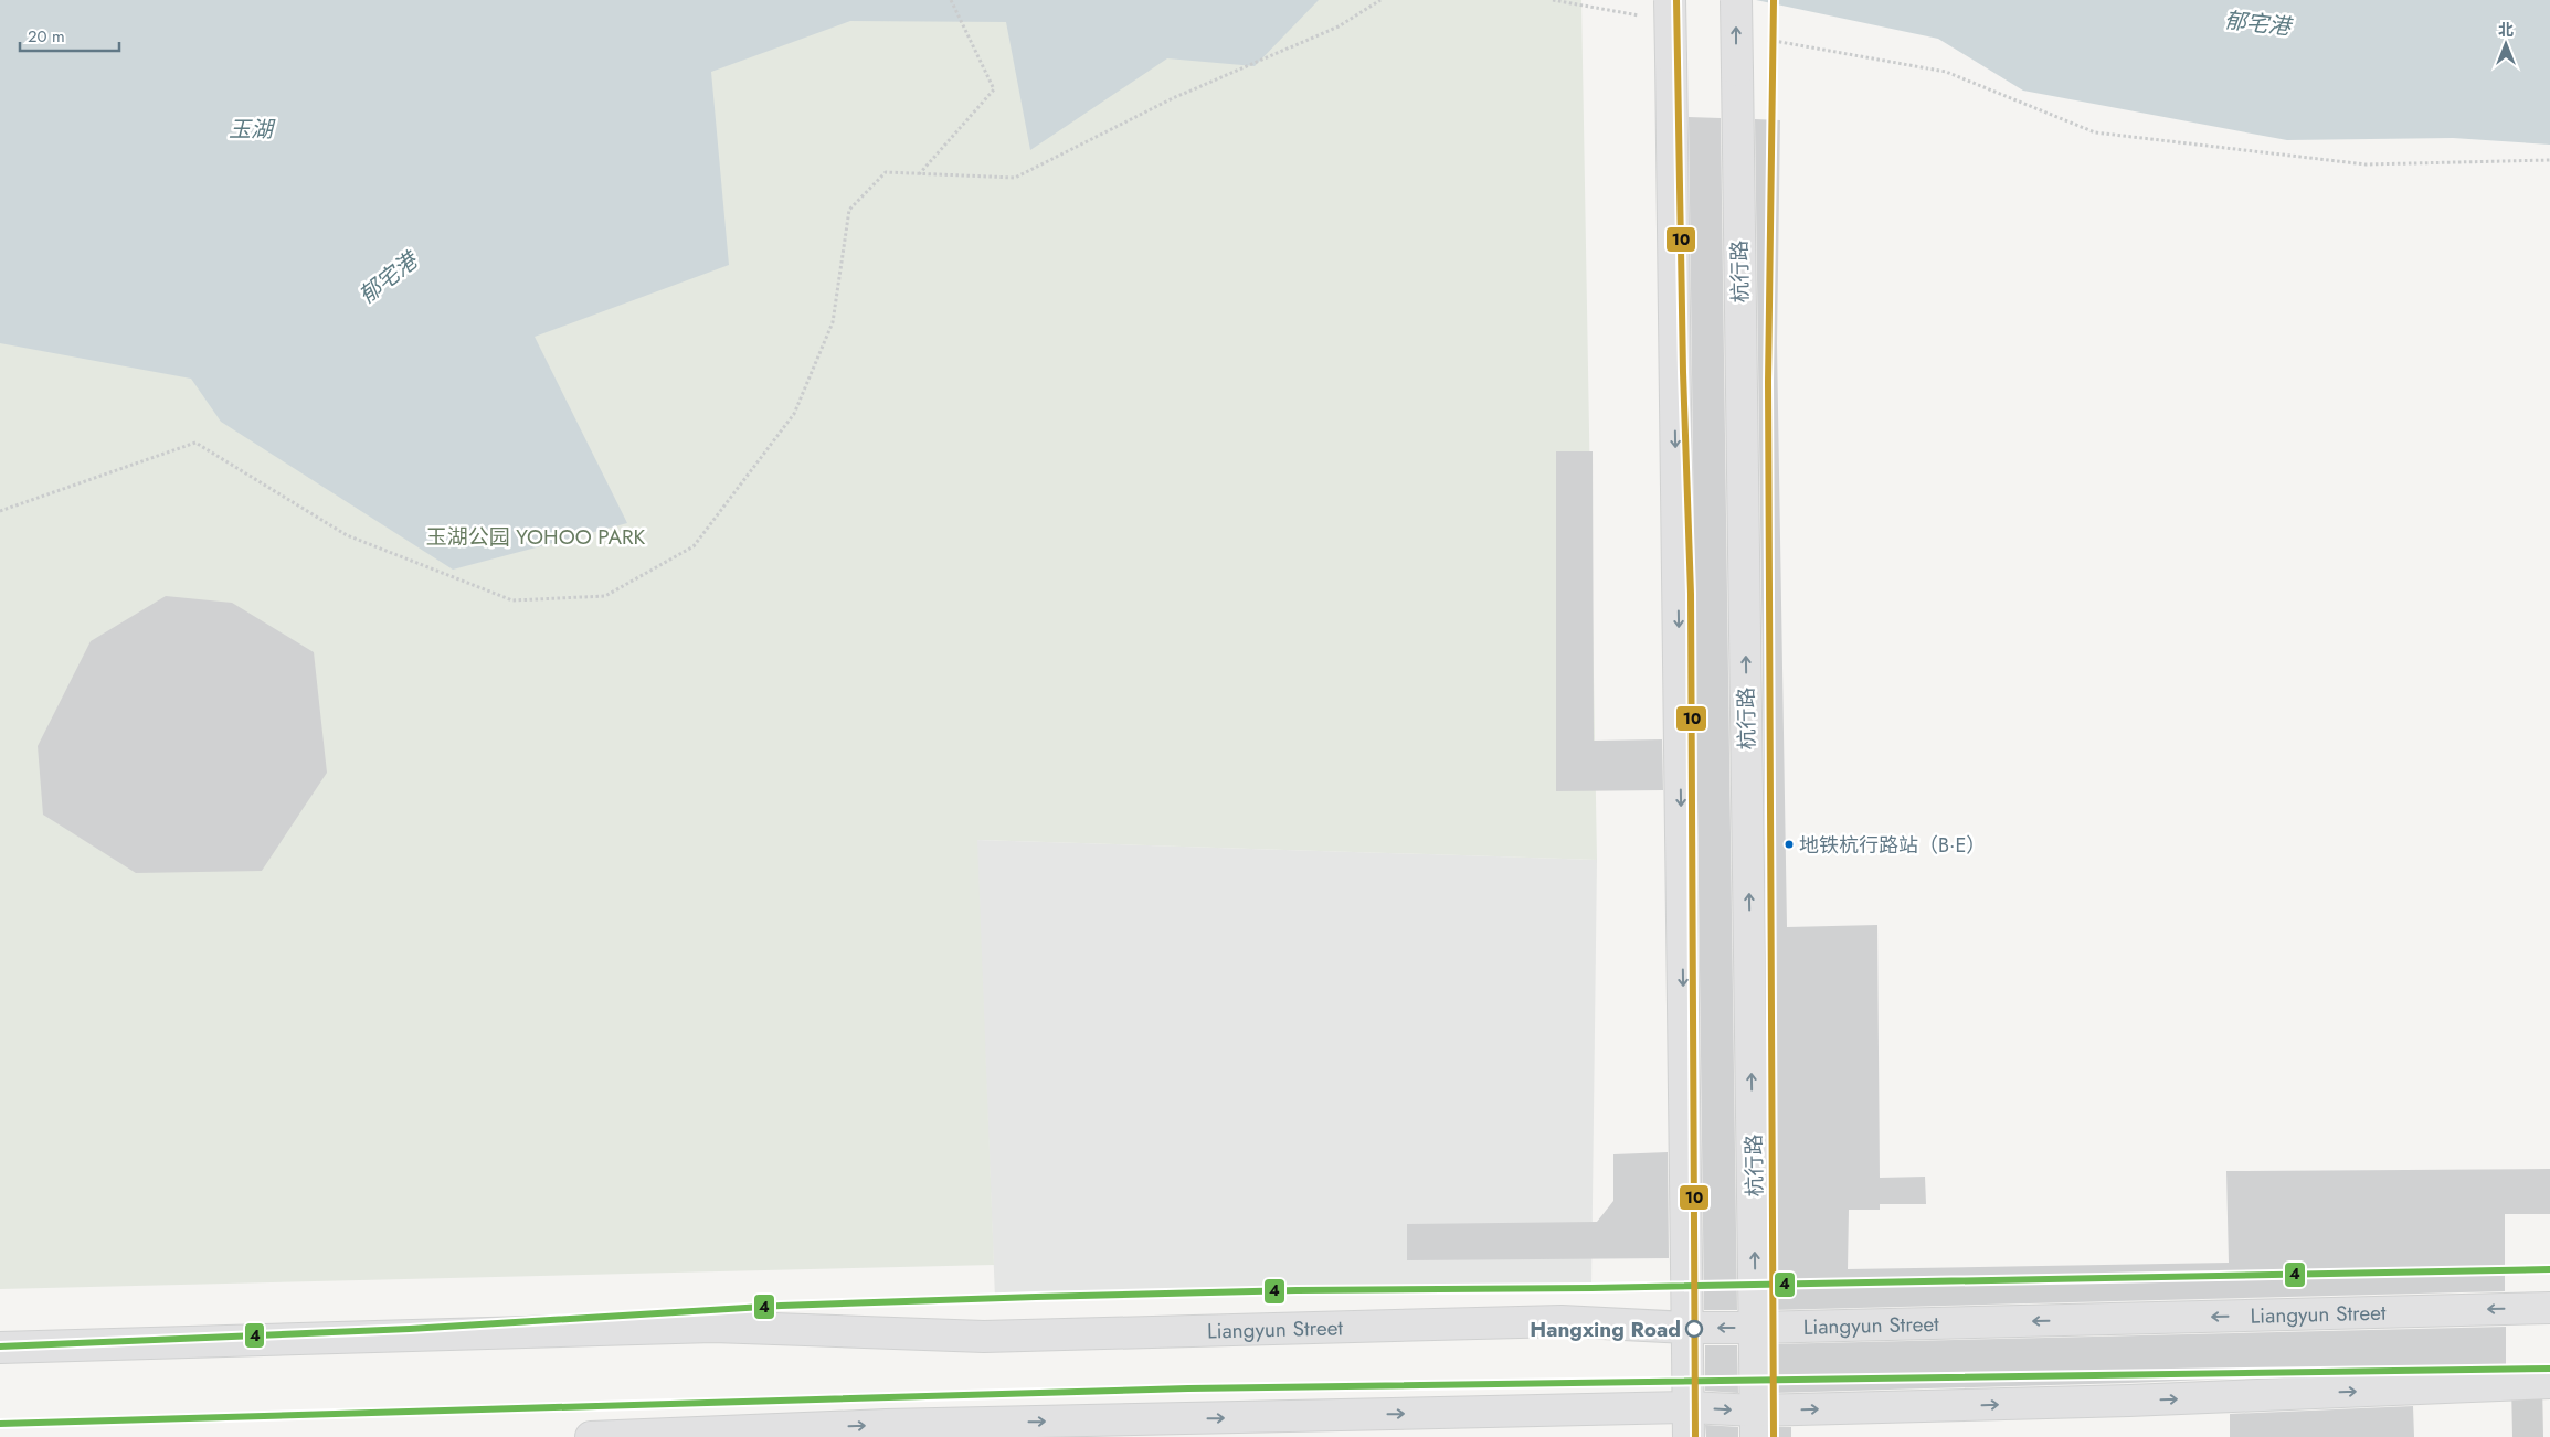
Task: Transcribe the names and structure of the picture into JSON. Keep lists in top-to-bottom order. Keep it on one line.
{"streets":{"main road":["杭行路","Liangyun Street"]},"crossings":[["杭行路","Liangyun Street"]],"water":["郁宅港","玉湖"],"parks":["玉湖公园 YOHOO PARK"],"places":["地铁杭行路站（B·E）","Hangxing Road"],"lines":["transit line 10","transit line 4"],"scale_bar":"20 m","north":"top"}
